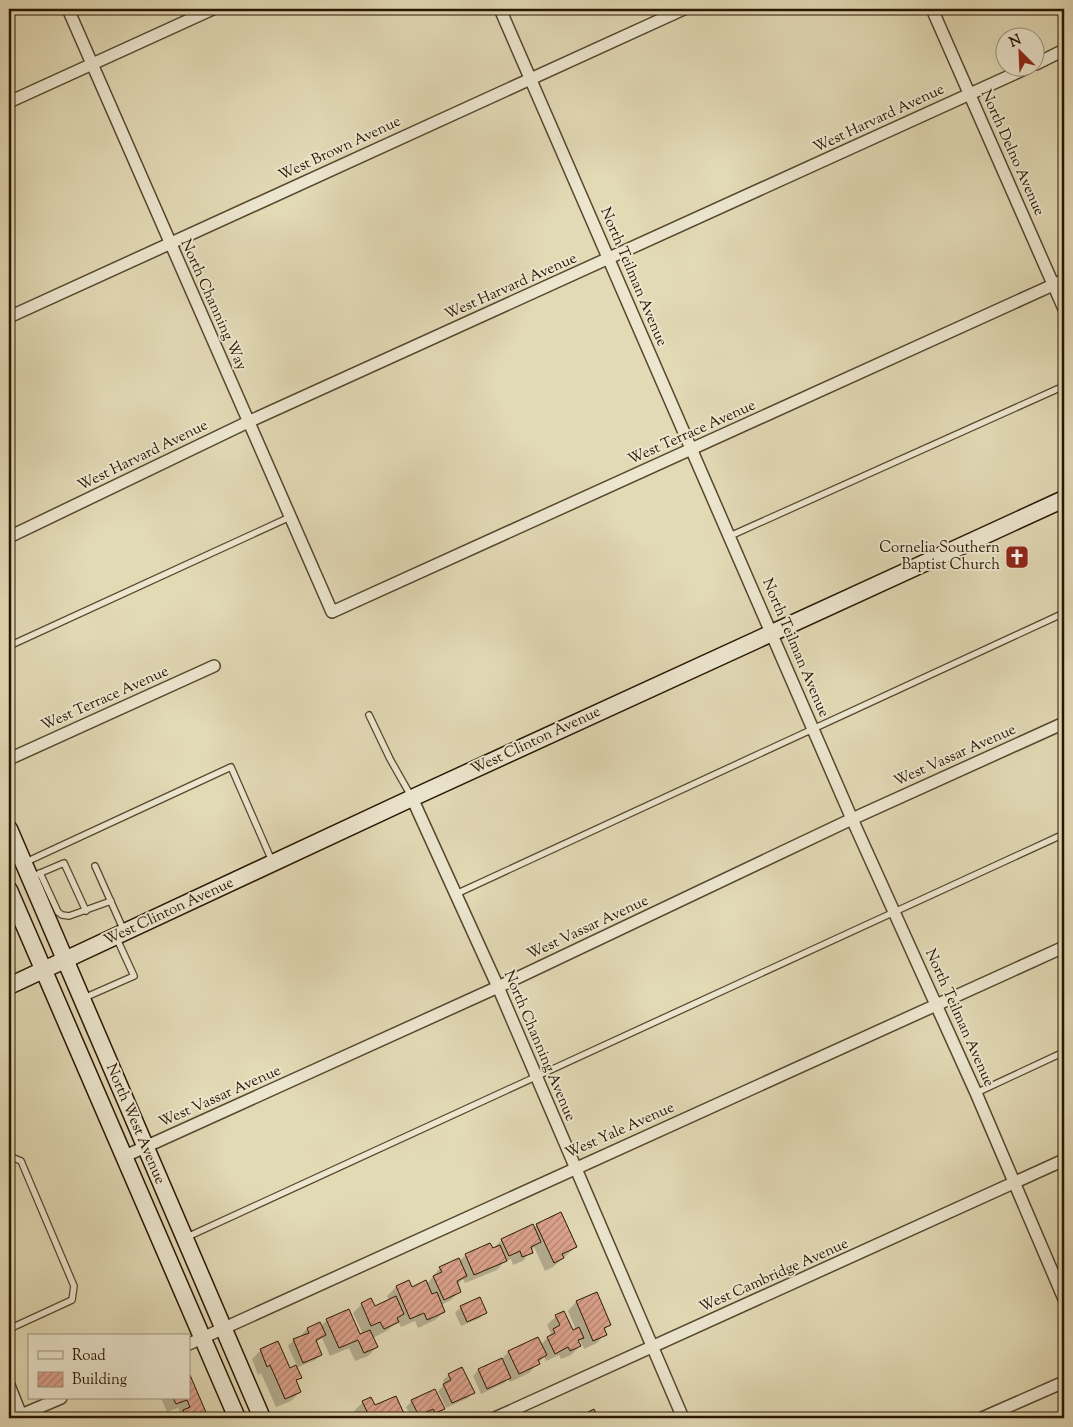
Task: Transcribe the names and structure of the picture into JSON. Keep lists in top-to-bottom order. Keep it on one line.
{"streets":{"main road":["West Clinton Avenue","North West Avenue"],"street":["West Harvard Avenue","West Brown Avenue","North Delno Avenue","North Teilman Avenue","North Channing Way","West Terrace Avenue","West Vassar Avenue","North Channing Avenue","West Yale Avenue","West Cambridge Avenue"]},"crossings":[["West Harvard Avenue","North Delno Avenue"],["West Harvard Avenue","North Teilman Avenue"],["West Harvard Avenue","North Channing Way"],["West Brown Avenue","North Teilman Avenue"],["West Brown Avenue","North Channing Way"],["North Delno Avenue","West Terrace Avenue"],["North Teilman Avenue","West Terrace Avenue"],["North Teilman Avenue","West Clinton Avenue"],["North Teilman Avenue","West Vassar Avenue"],["North Teilman Avenue","West Yale Avenue"],["North Teilman Avenue","West Cambridge Avenue"],["North Channing Way","West Terrace Avenue"],["West Clinton Avenue","North Channing Avenue"],["West Clinton Avenue","North West Avenue"],["West Vassar Avenue","North Channing Avenue"],["West Vassar Avenue","North West Avenue"],["North Channing Avenue","West Yale Avenue"],["North Channing Avenue","West Cambridge Avenue"],["North West Avenue","West Yale Avenue"]],"places":{"church":["Cornelia Southern Baptist Church"]},"legend":["Road","Building"],"north":"top left"}
